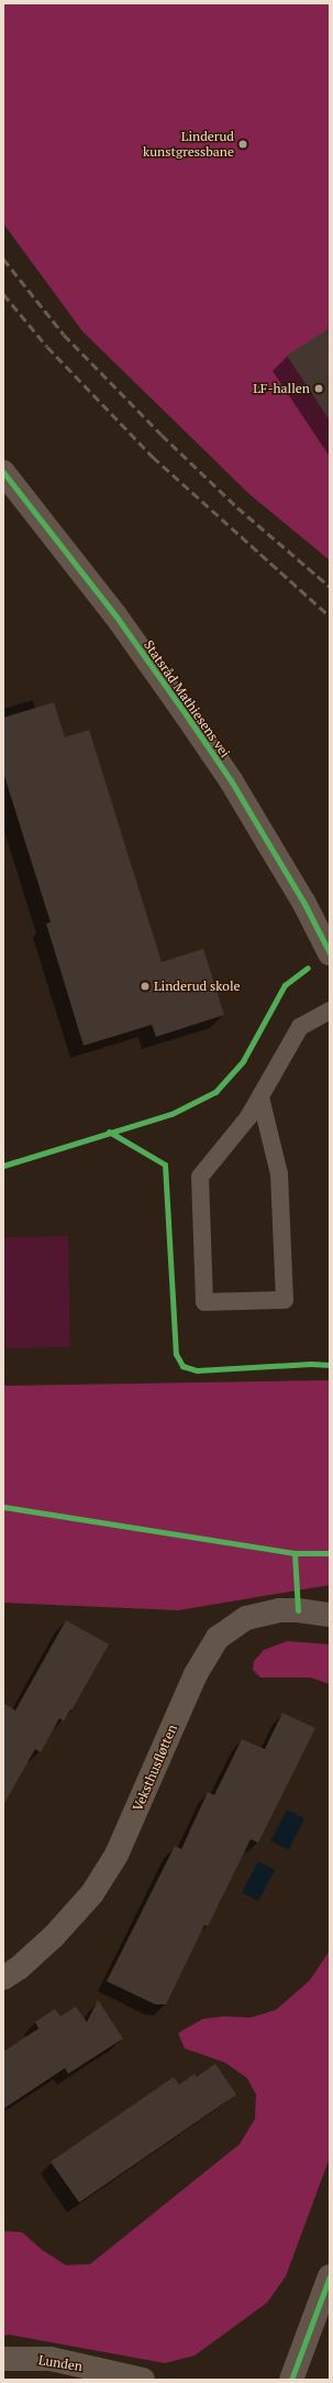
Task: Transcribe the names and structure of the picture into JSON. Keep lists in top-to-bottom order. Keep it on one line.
{"streets":{"street":["Statsråd Mathiesens vei","Veksthusfløtten","Lunden"]},"places":["Linderud kunstgressbane","LF-hallen","Linderud skole"]}
